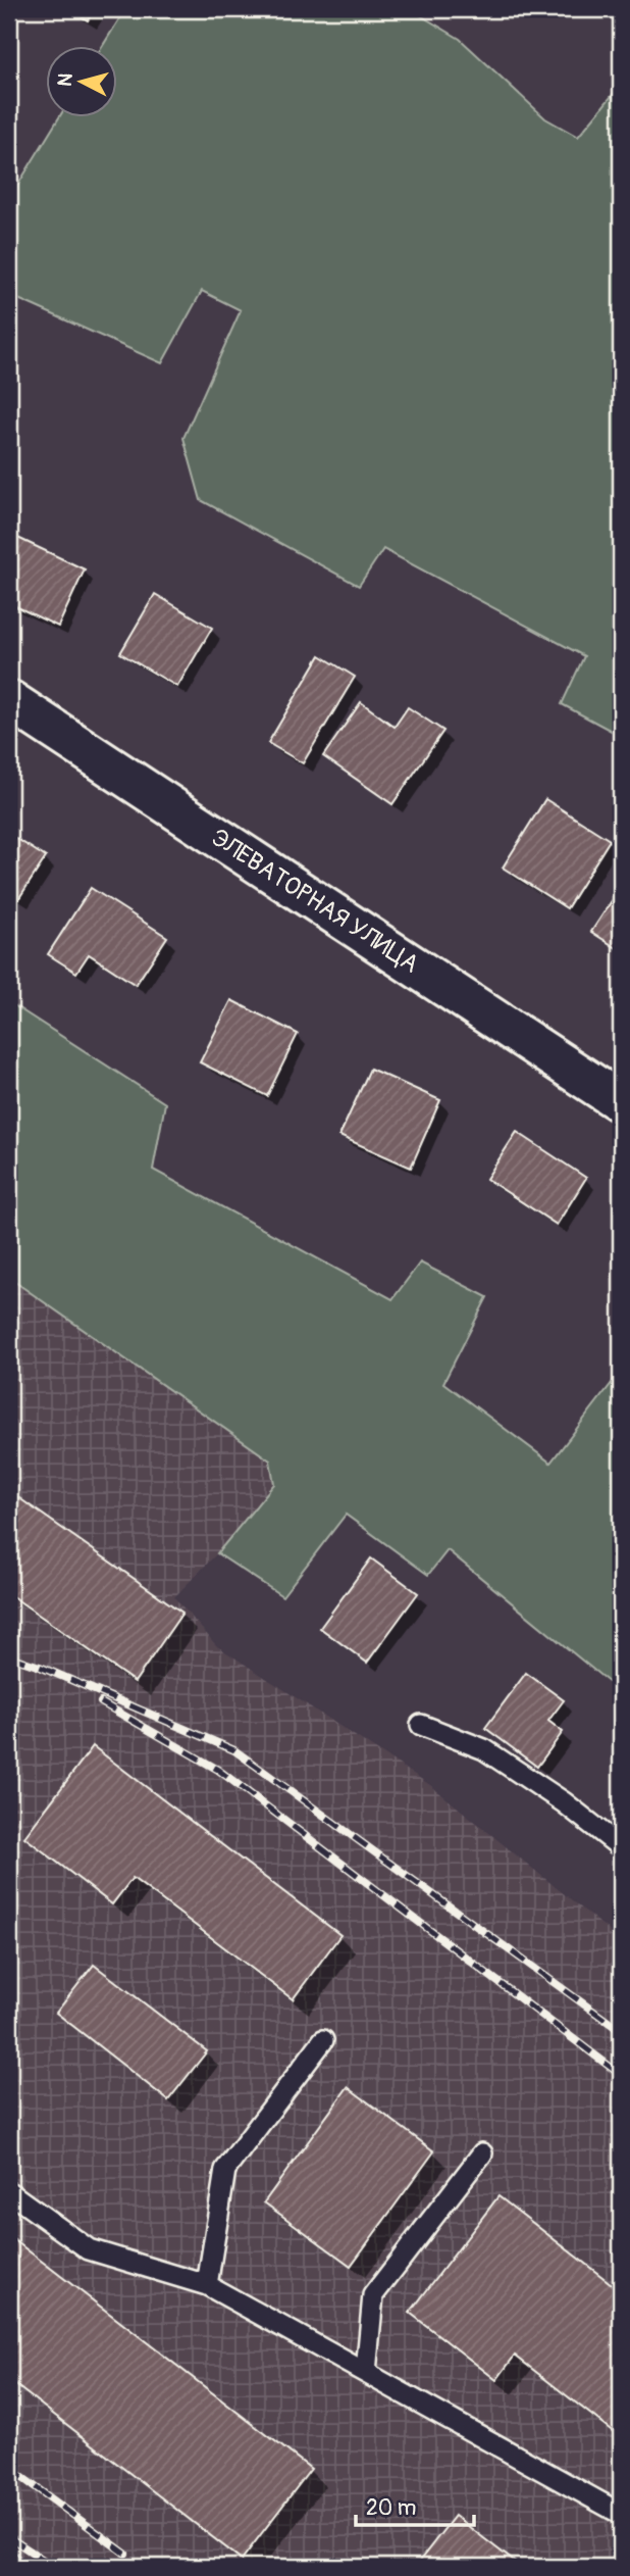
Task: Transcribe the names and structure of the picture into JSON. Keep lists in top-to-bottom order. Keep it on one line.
{"streets":{"street":["ЭЛЕВАТОРНАЯ УЛИЦА"]},"scale_bar":"20 m","north":"left"}
